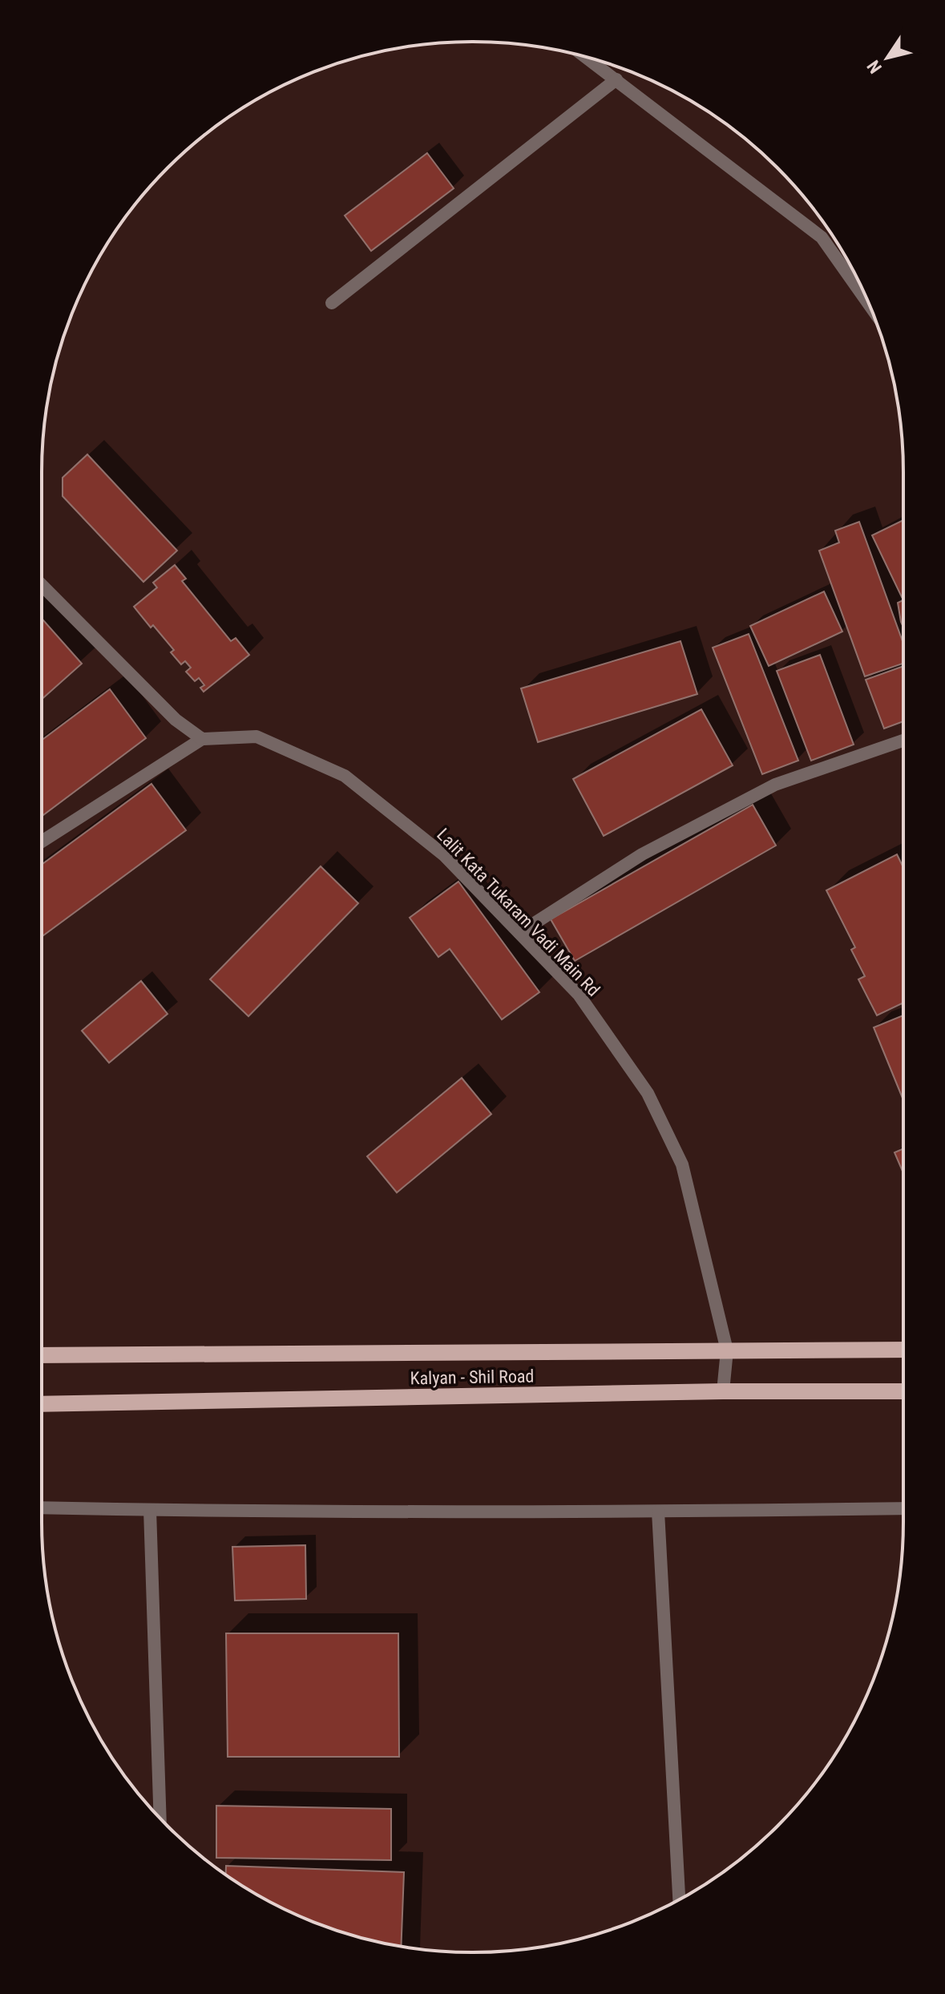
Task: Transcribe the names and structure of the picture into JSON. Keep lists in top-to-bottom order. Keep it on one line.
{"streets":{"main road":["Kalyan - Shil Road"],"street":["Lalit Kata Tukaram Vadi Main Rd"]},"crossings":[["Lalit Kata Tukaram Vadi Main Rd","Kalyan - Shil Road"]],"north":"bottom left"}
